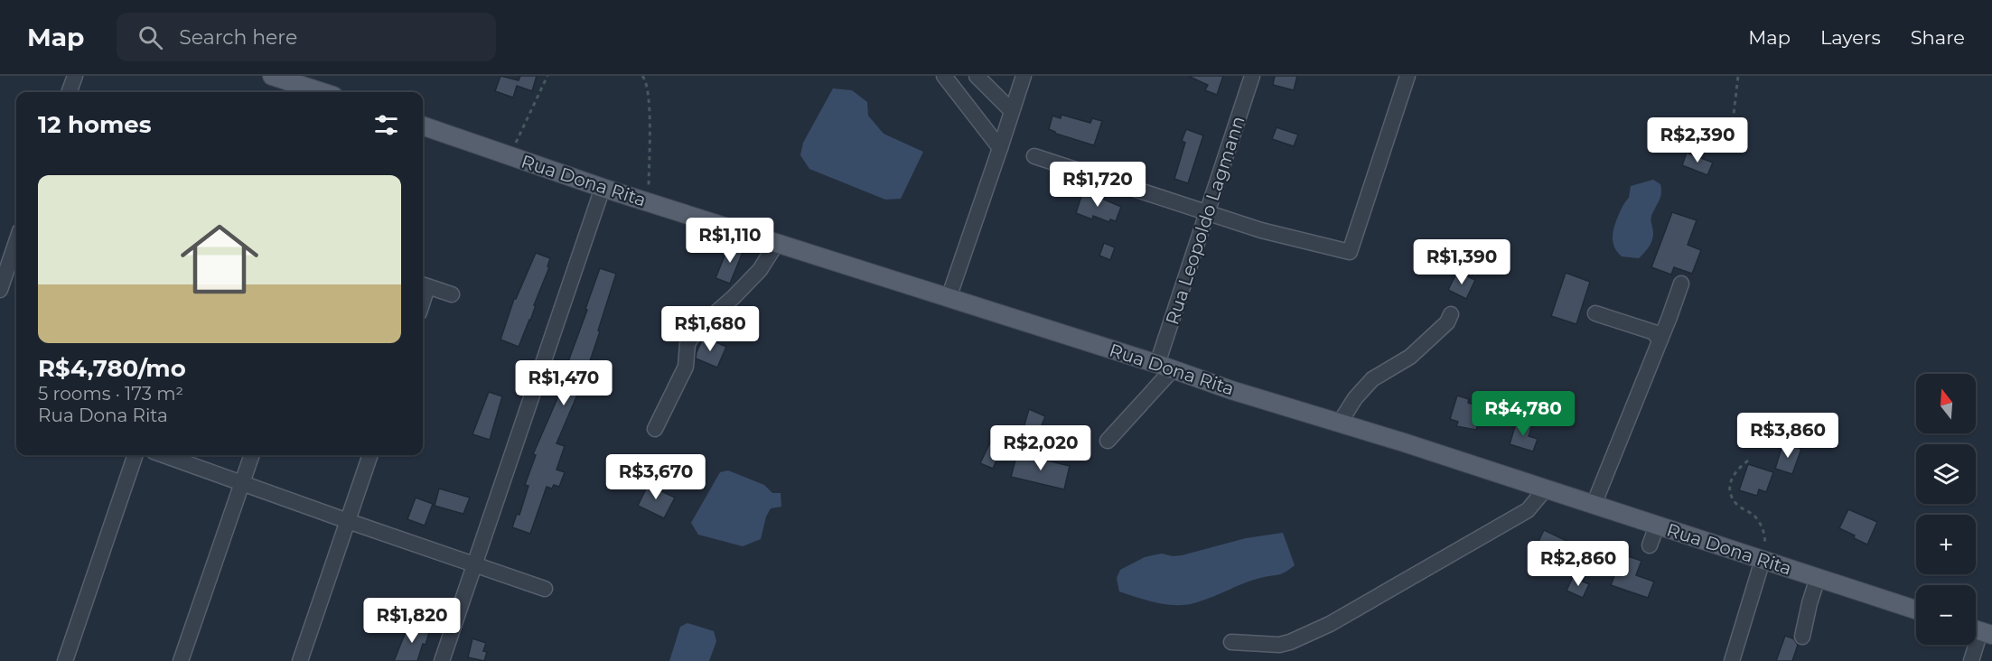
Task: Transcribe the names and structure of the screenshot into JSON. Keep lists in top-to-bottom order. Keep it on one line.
{"streets":{"main road":["Rua Dona Rita"],"street":["Rua Leopoldo Lagmann"]},"crossings":[["Rua Dona Rita","Rua Leopoldo Lagmann"]],"north":"top","page":{"header":"Map","search":"Search here","nav":["Map","Layers","Share"],"heading":"12 homes","price":["R$2,390","R$1,720","R$1,110","R$1,390","R$1,680","R$1,470","R$4,780","R$3,860","R$2,020","R$3,670","R$2,860","R$1,820"],"list":[{"name":"R$4,780/mo","note":"5 rooms · 173 m² · Rua Dona Rita"}],"map_buttons":["+","−"]}}
